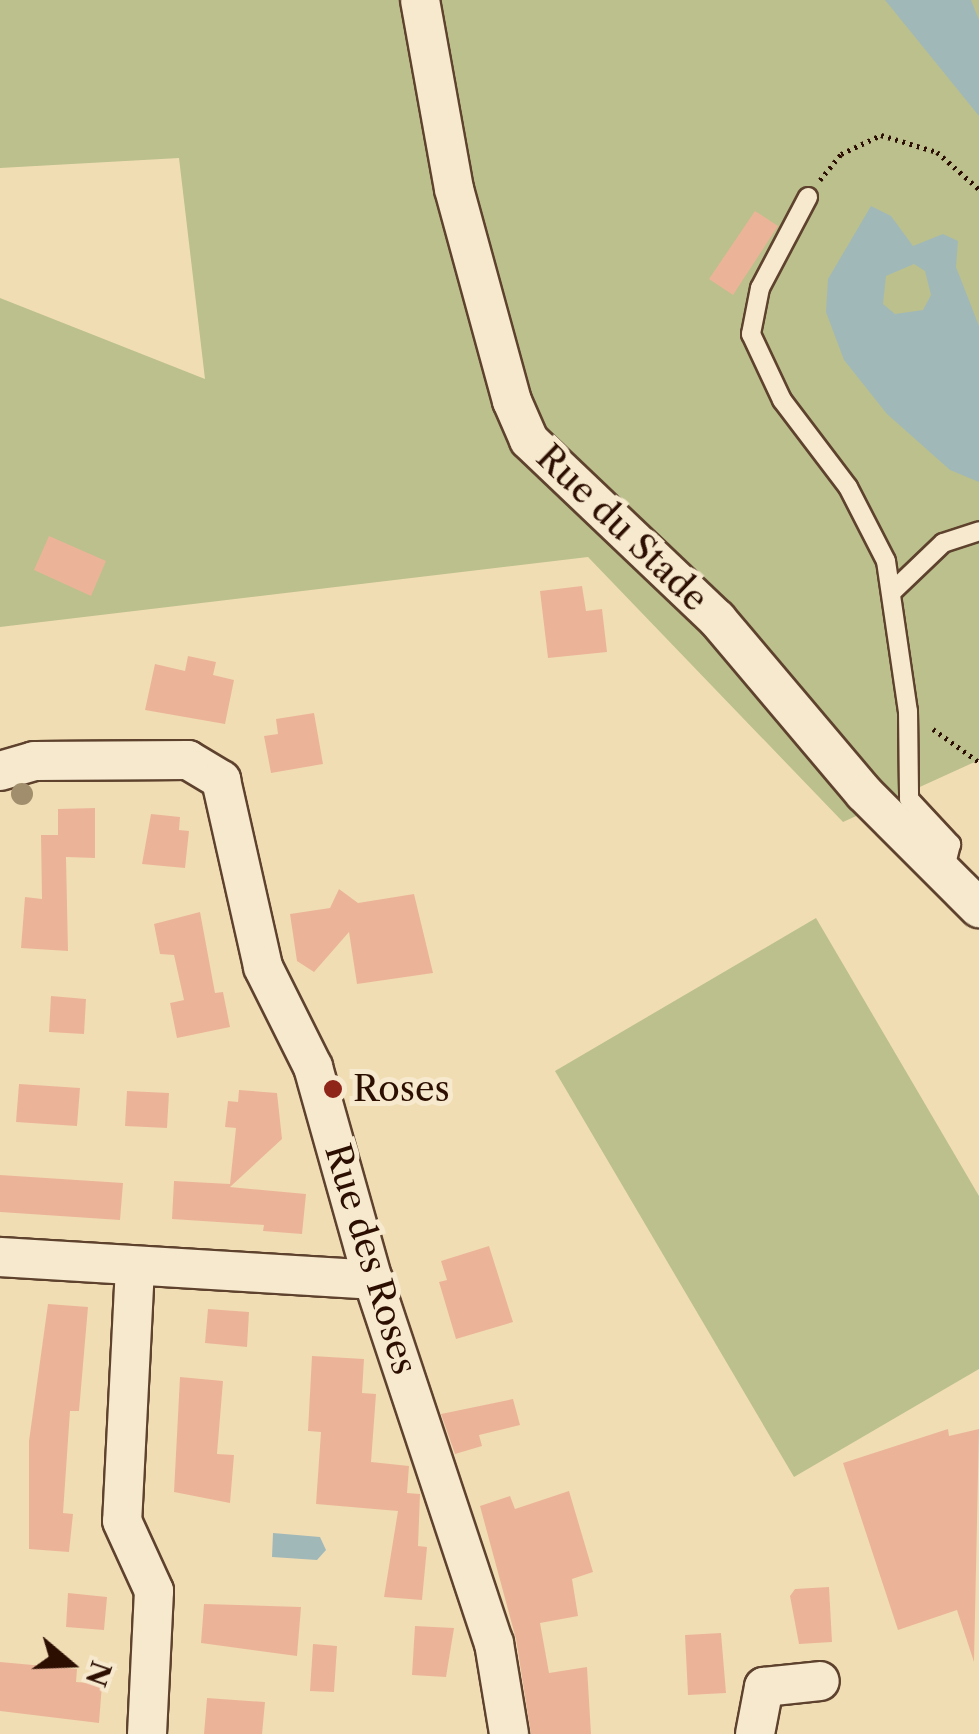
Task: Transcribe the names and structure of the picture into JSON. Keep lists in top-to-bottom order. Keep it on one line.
{"streets":{"street":["Rue du Stade","Rue des Roses"]},"places":["Roses"],"north":"right"}
